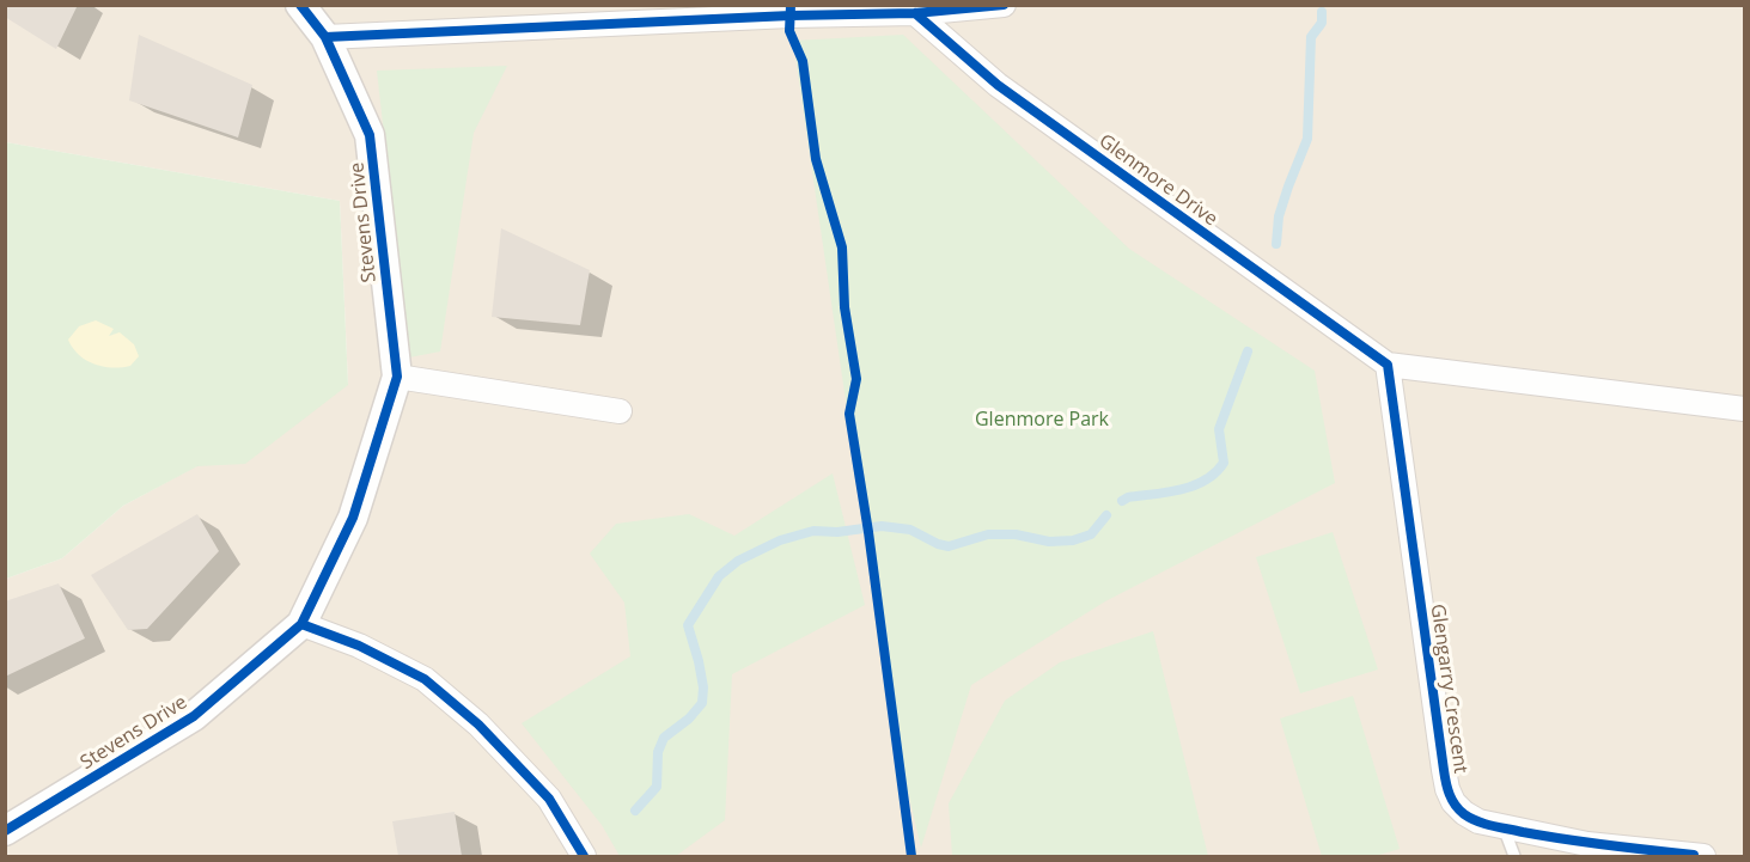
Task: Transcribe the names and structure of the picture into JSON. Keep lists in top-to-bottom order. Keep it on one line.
{"streets":{"street":["Glenmore Drive","Stevens Drive","Glengarry Crescent"]},"crossings":[["Glenmore Drive","Glengarry Crescent"]],"parks":["Glenmore Park"]}
